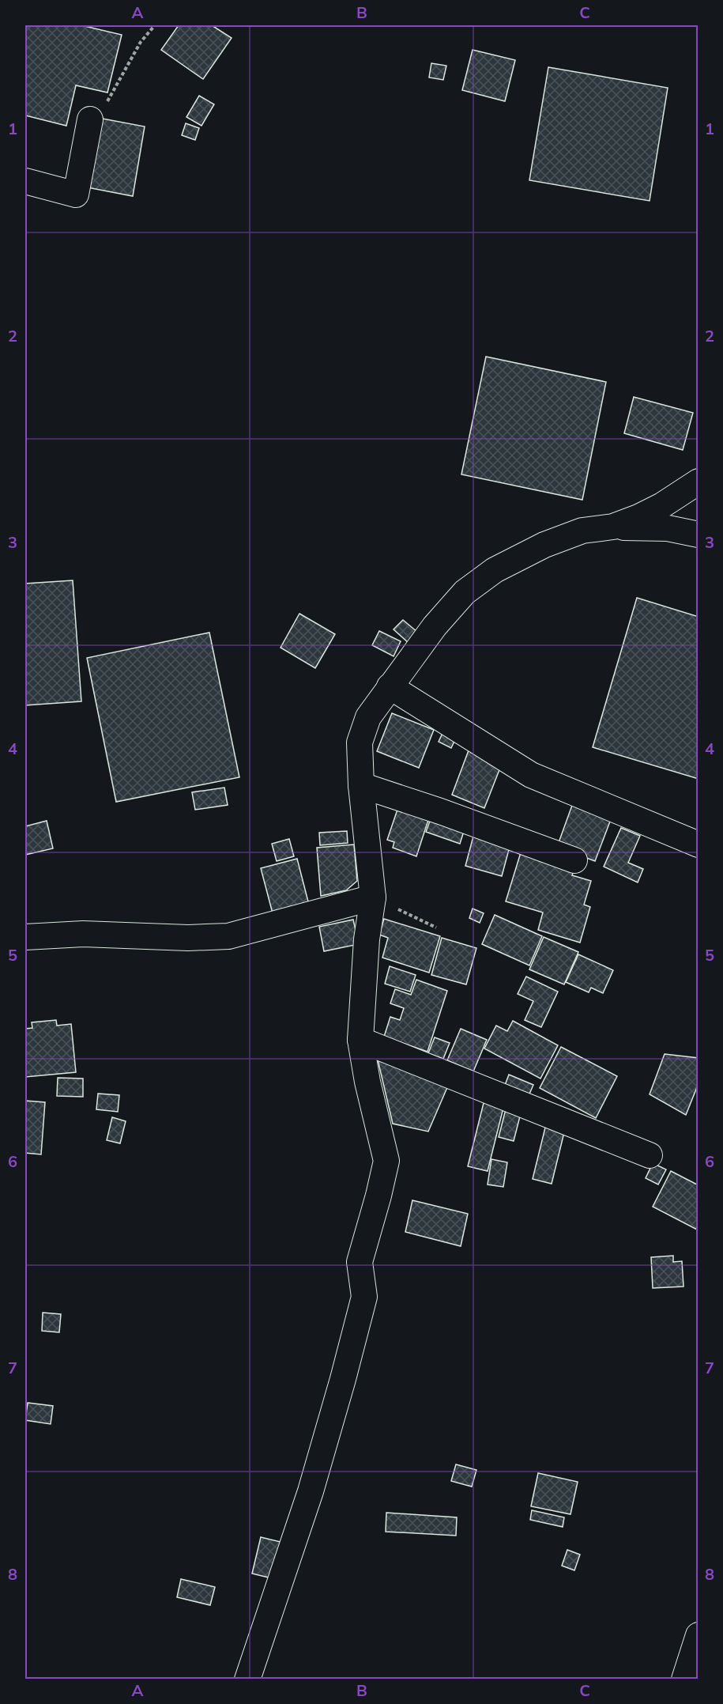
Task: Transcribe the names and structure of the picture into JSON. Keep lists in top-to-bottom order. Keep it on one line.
{"grid":{"columns":["A","B","C"],"rows":["1","2","3","4","5","6","7","8"]}}
